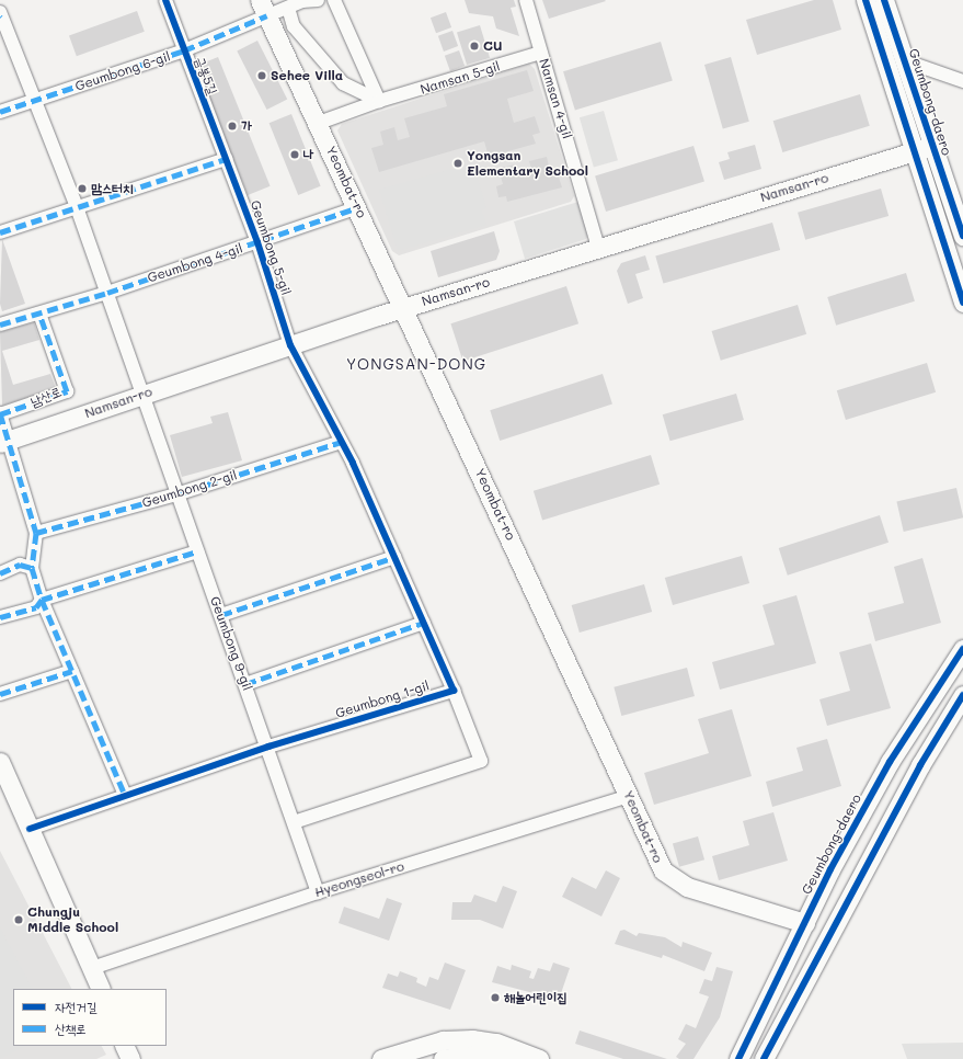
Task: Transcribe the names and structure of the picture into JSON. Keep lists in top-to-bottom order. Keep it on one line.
{"streets":{"street":["Geumbong 6-gil","금봉5길","Namsan 5-gil","Namsan 4-gil","Geumbong-daero","Yeombat-ro","Namsan-ro","Geumbong 5-gil","Geumbong 4-gil","남산로","Geumbong 2-gil","Geumbong 9-gil","Geumbong 1-gil","Hyeongseol-ro"]},"crossings":[["Geumbong 6-gil","금봉5길"],["Geumbong 6-gil","Yeombat-ro"],["금봉5길","Geumbong 5-gil"],["Namsan 5-gil","Namsan 4-gil"],["Namsan 5-gil","Yeombat-ro"],["Namsan 4-gil","Namsan-ro"],["Geumbong-daero","Yeombat-ro"],["Geumbong-daero","Namsan-ro"],["Yeombat-ro","Namsan-ro"],["Yeombat-ro","Geumbong 4-gil"],["Yeombat-ro","Hyeongseol-ro"],["Namsan-ro","Geumbong 5-gil"],["Namsan-ro","Geumbong 9-gil"],["Geumbong 5-gil","Geumbong 4-gil"],["Geumbong 4-gil","남산로"],["Geumbong 2-gil","Geumbong 9-gil"],["Geumbong 9-gil","Geumbong 1-gil"],["Geumbong 9-gil","Hyeongseol-ro"]],"districts":["YONGSAN-DONG"],"places":["CU","Sehee Villa","가","나","Yongsan Elementary School","맘스터치","Chungju Middle School","해놀어린이집"],"legend":["자전거길","산책로"]}
